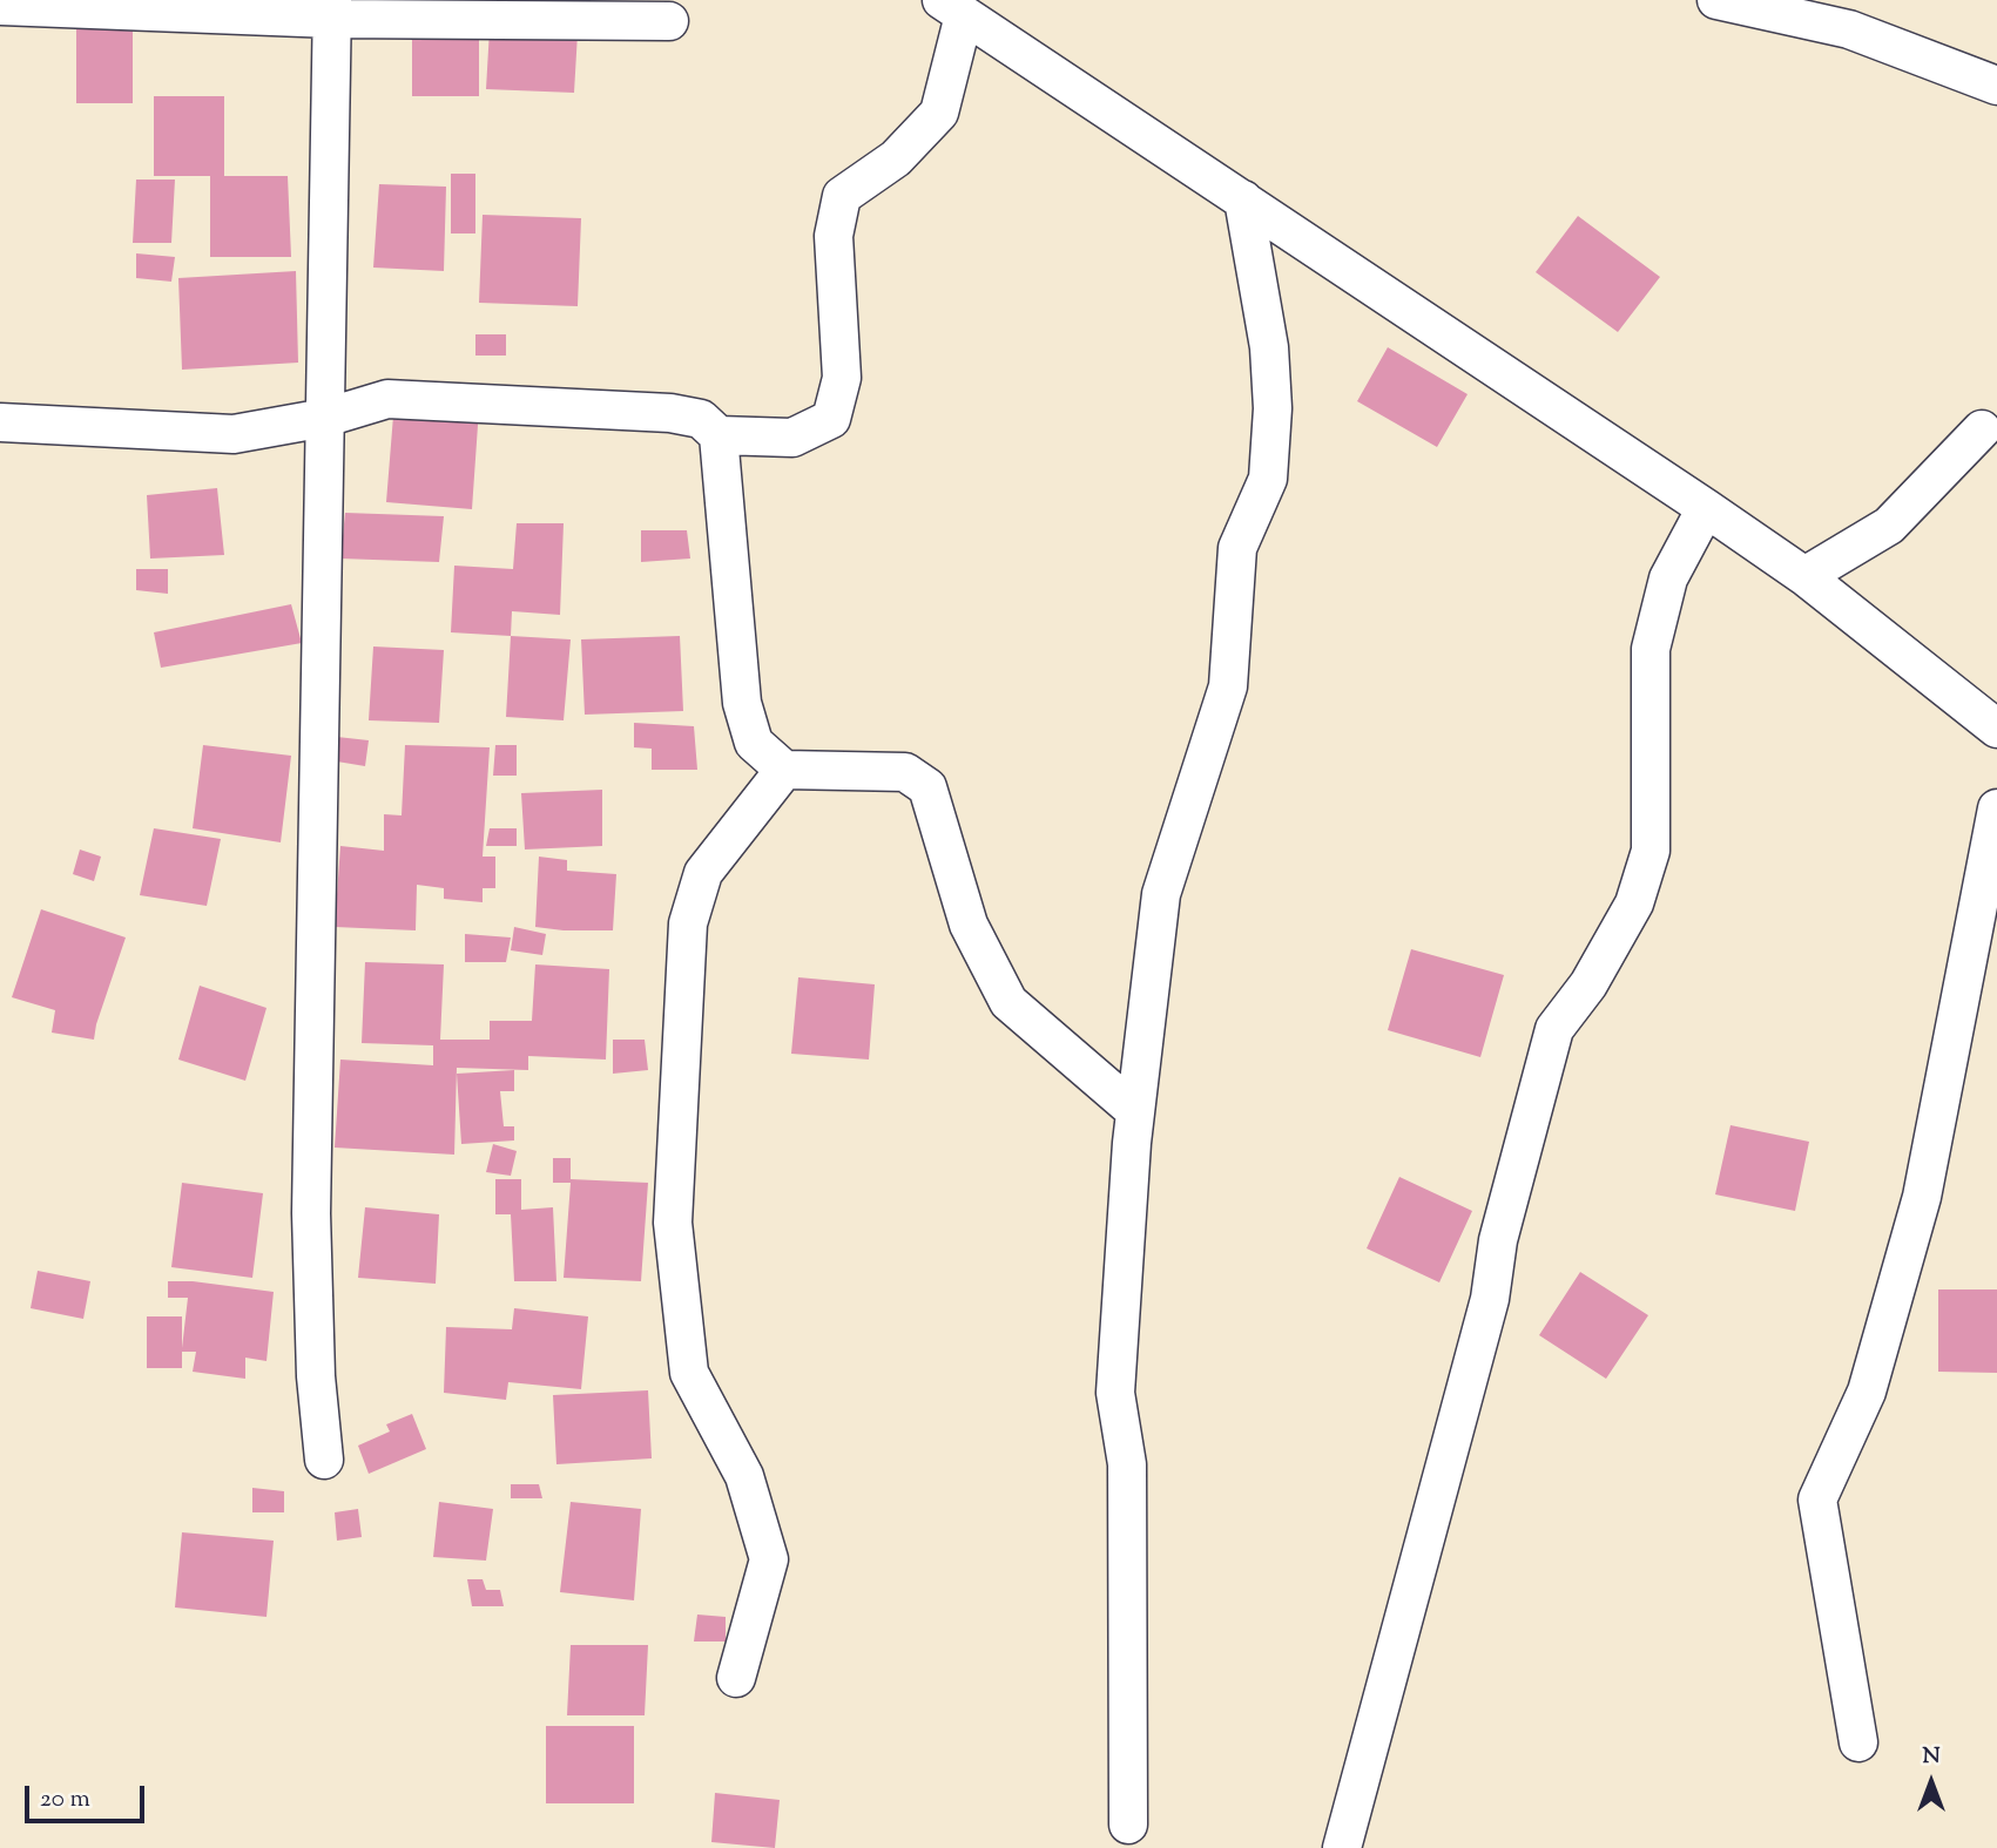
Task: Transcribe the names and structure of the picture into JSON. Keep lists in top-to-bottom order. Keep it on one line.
{"scale_bar":"20 m","north":"top"}
